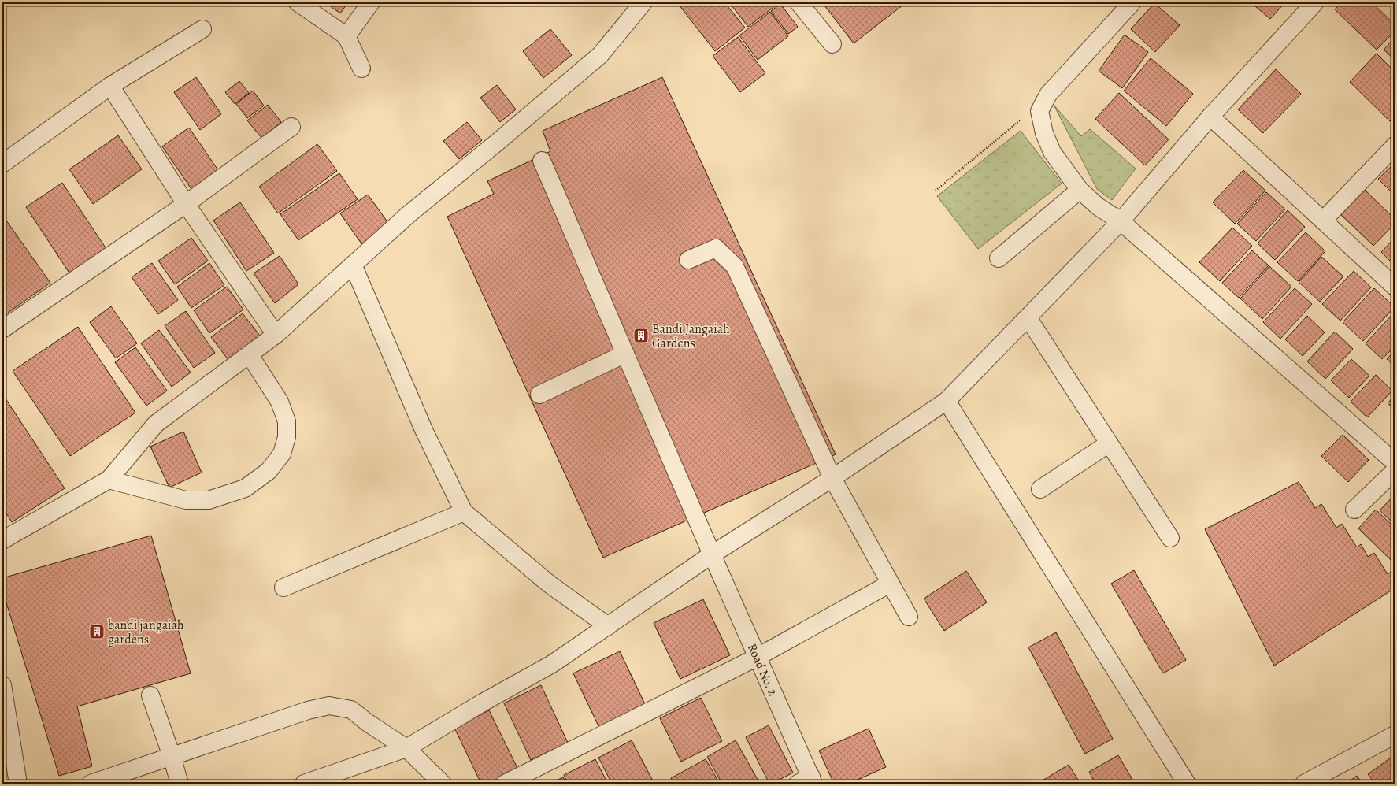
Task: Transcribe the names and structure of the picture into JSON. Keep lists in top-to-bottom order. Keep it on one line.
{"streets":{"street":["Road No. 2"]},"places":{"building":["Bandi Jangaiah Gardens","bandi jangaiah gardens"]}}
